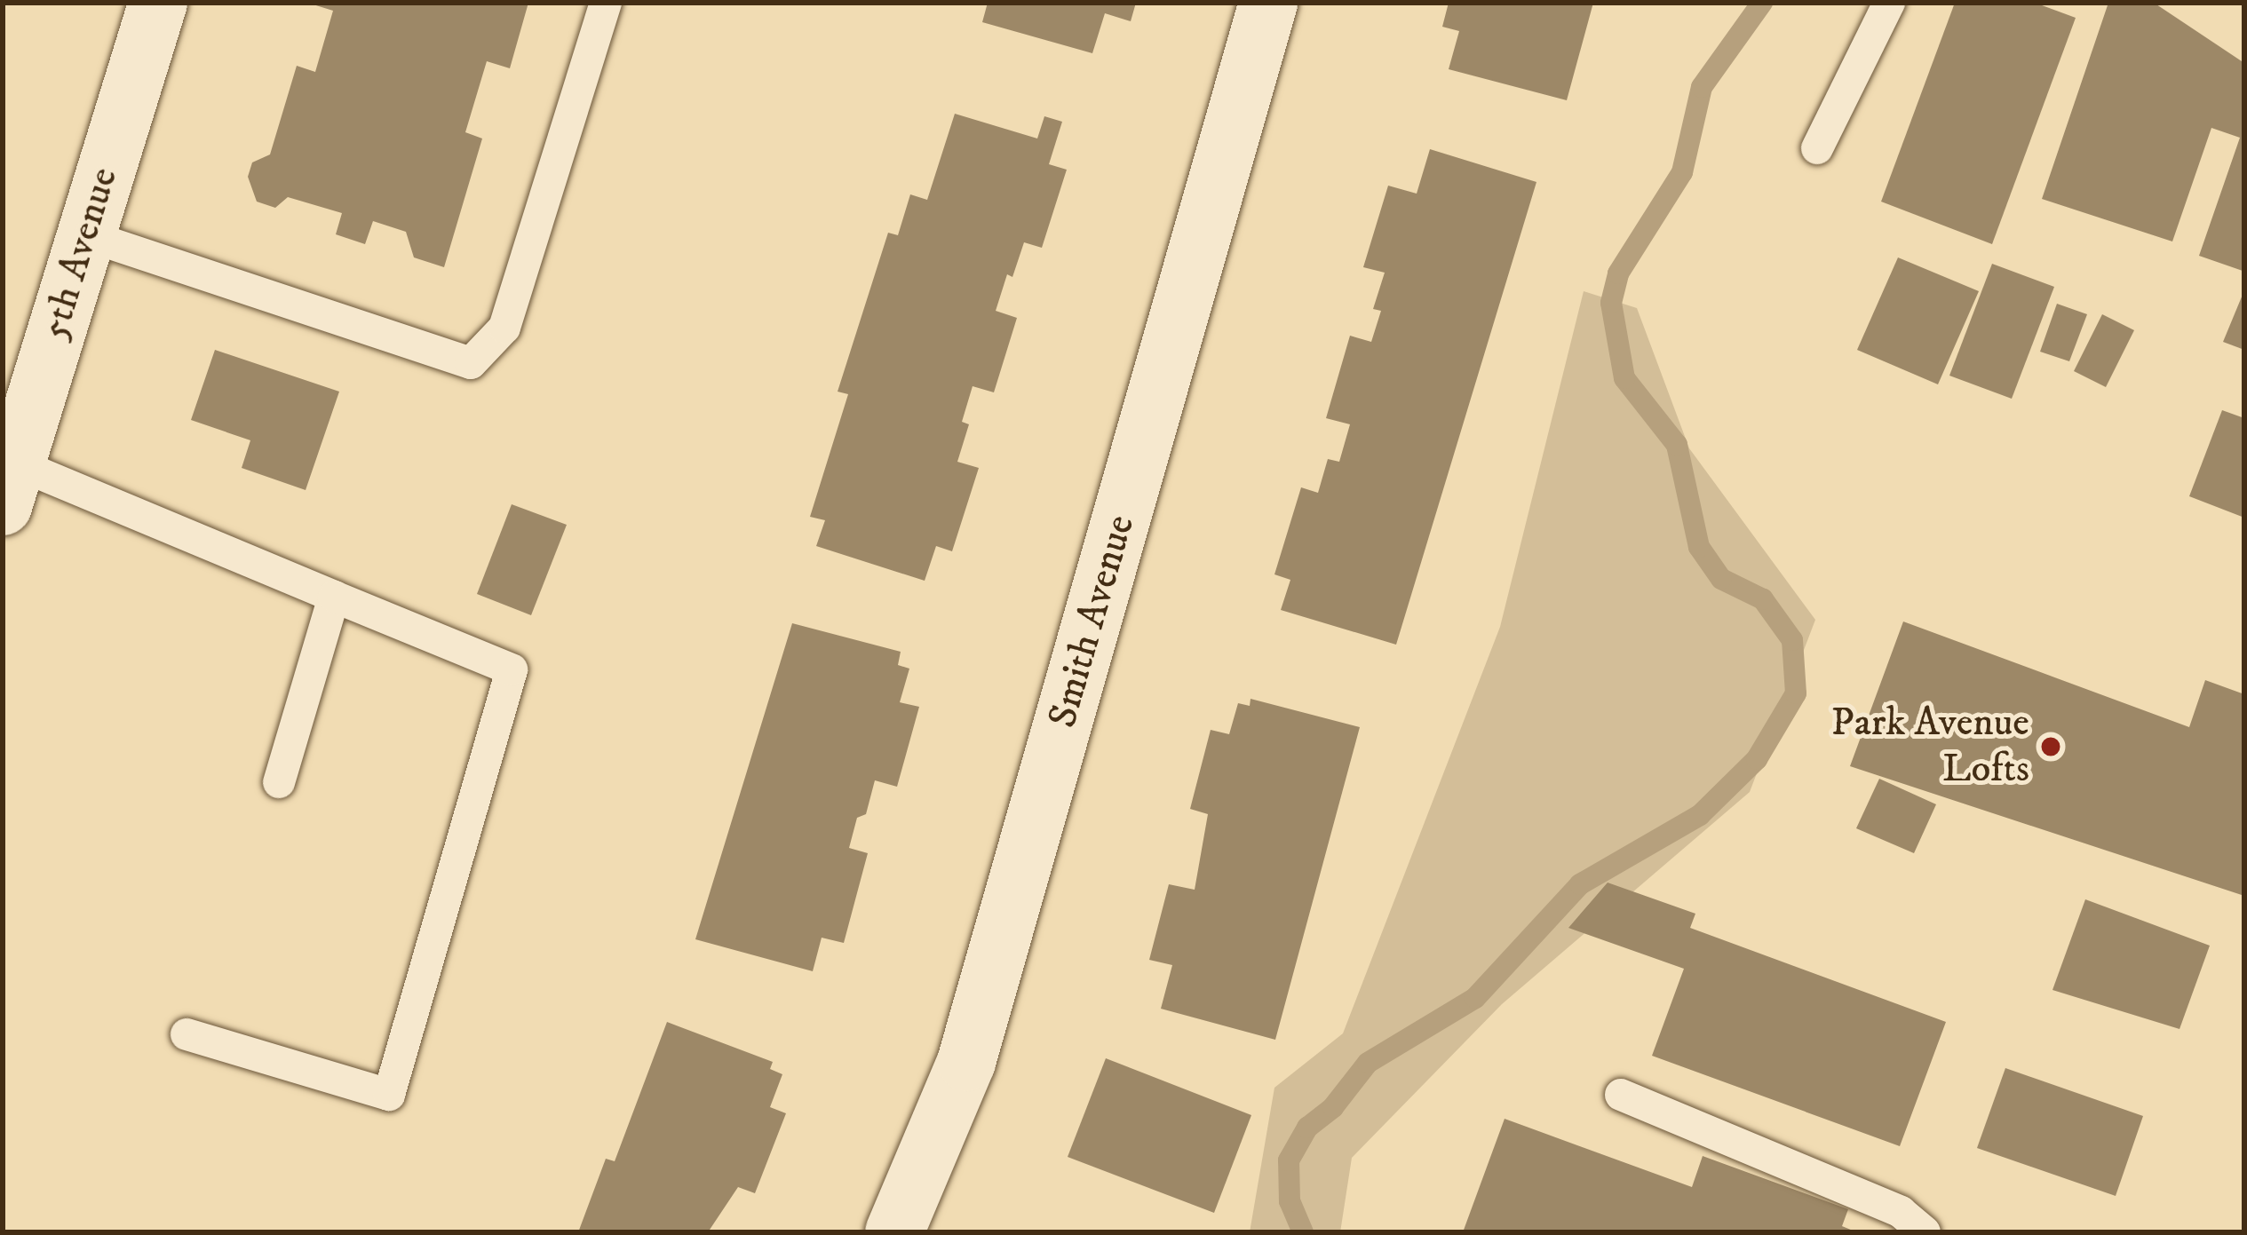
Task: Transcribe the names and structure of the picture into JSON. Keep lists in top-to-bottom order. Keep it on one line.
{"streets":{"street":["5th Avenue","Smith Avenue"]},"places":["Park Avenue Lofts"]}
